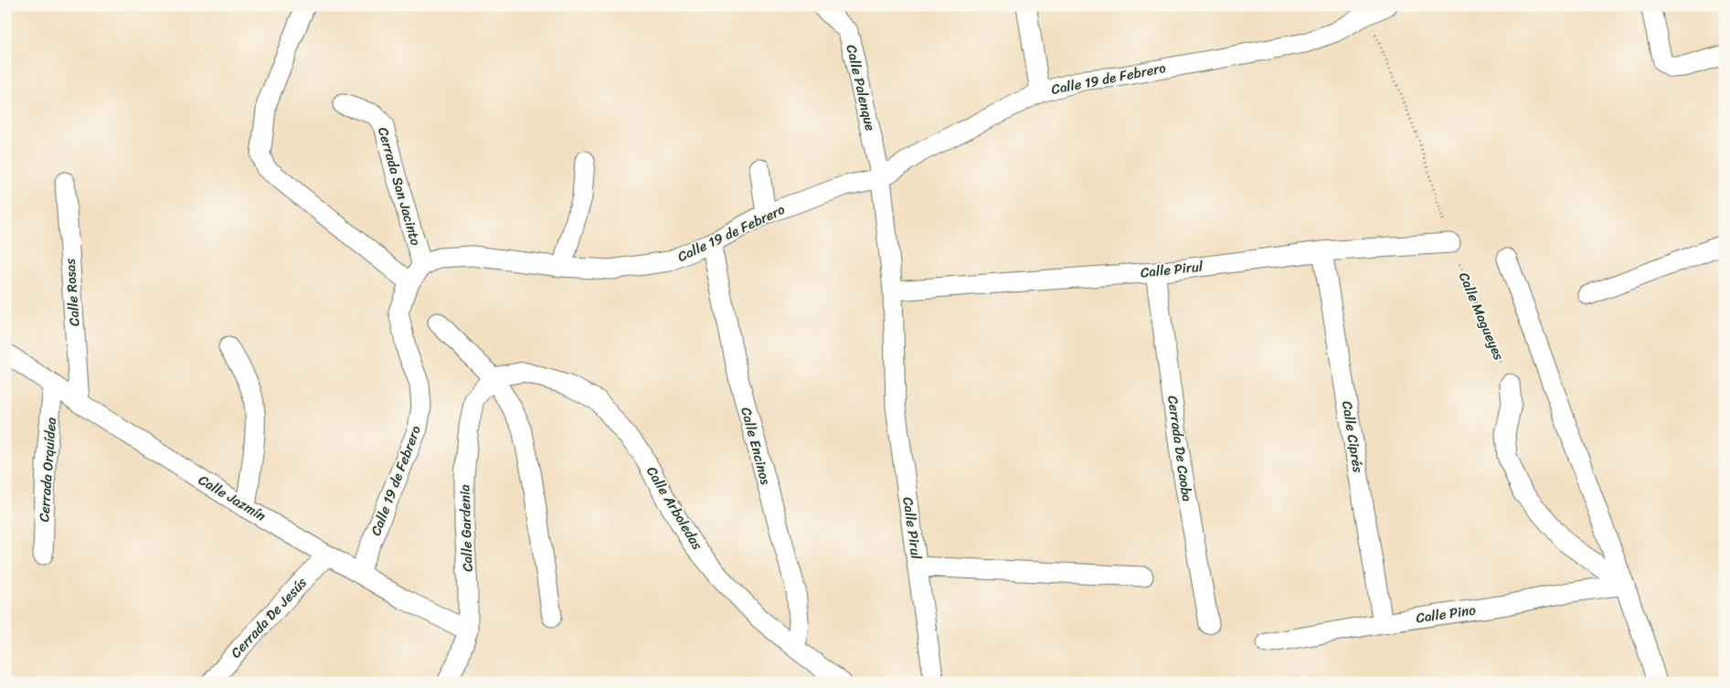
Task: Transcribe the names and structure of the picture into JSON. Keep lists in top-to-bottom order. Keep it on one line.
{"streets":{"street":["Calle 19 de Febrero","Calle Palenque","Cerrada San Jacinto","Calle Pirul","Calle Rosas","Calle Ciprés","Calle Encinos","Cerrada De Caoba","Cerrada Orquídea","Calle Jazmín","Calle Arboledas","Calle Gardenia","Calle Pino","Cerrada De Jesús"],"path":["Calle Magueyes"]},"crossings":[["Calle 19 de Febrero","Calle Palenque"],["Calle 19 de Febrero","Cerrada San Jacinto"],["Calle 19 de Febrero","Calle Pirul"],["Calle 19 de Febrero","Calle Magueyes"],["Calle 19 de Febrero","Calle Encinos"],["Calle 19 de Febrero","Calle Jazmín"],["Calle Palenque","Calle Pirul"],["Calle Pirul","Calle Magueyes"],["Calle Pirul","Calle Ciprés"],["Calle Pirul","Cerrada De Caoba"],["Calle Rosas","Calle Jazmín"],["Calle Ciprés","Calle Pino"],["Calle Encinos","Calle Arboledas"],["Cerrada Orquídea","Calle Jazmín"],["Calle Jazmín","Calle Gardenia"],["Calle Jazmín","Cerrada De Jesús"],["Calle Arboledas","Calle Gardenia"]]}
